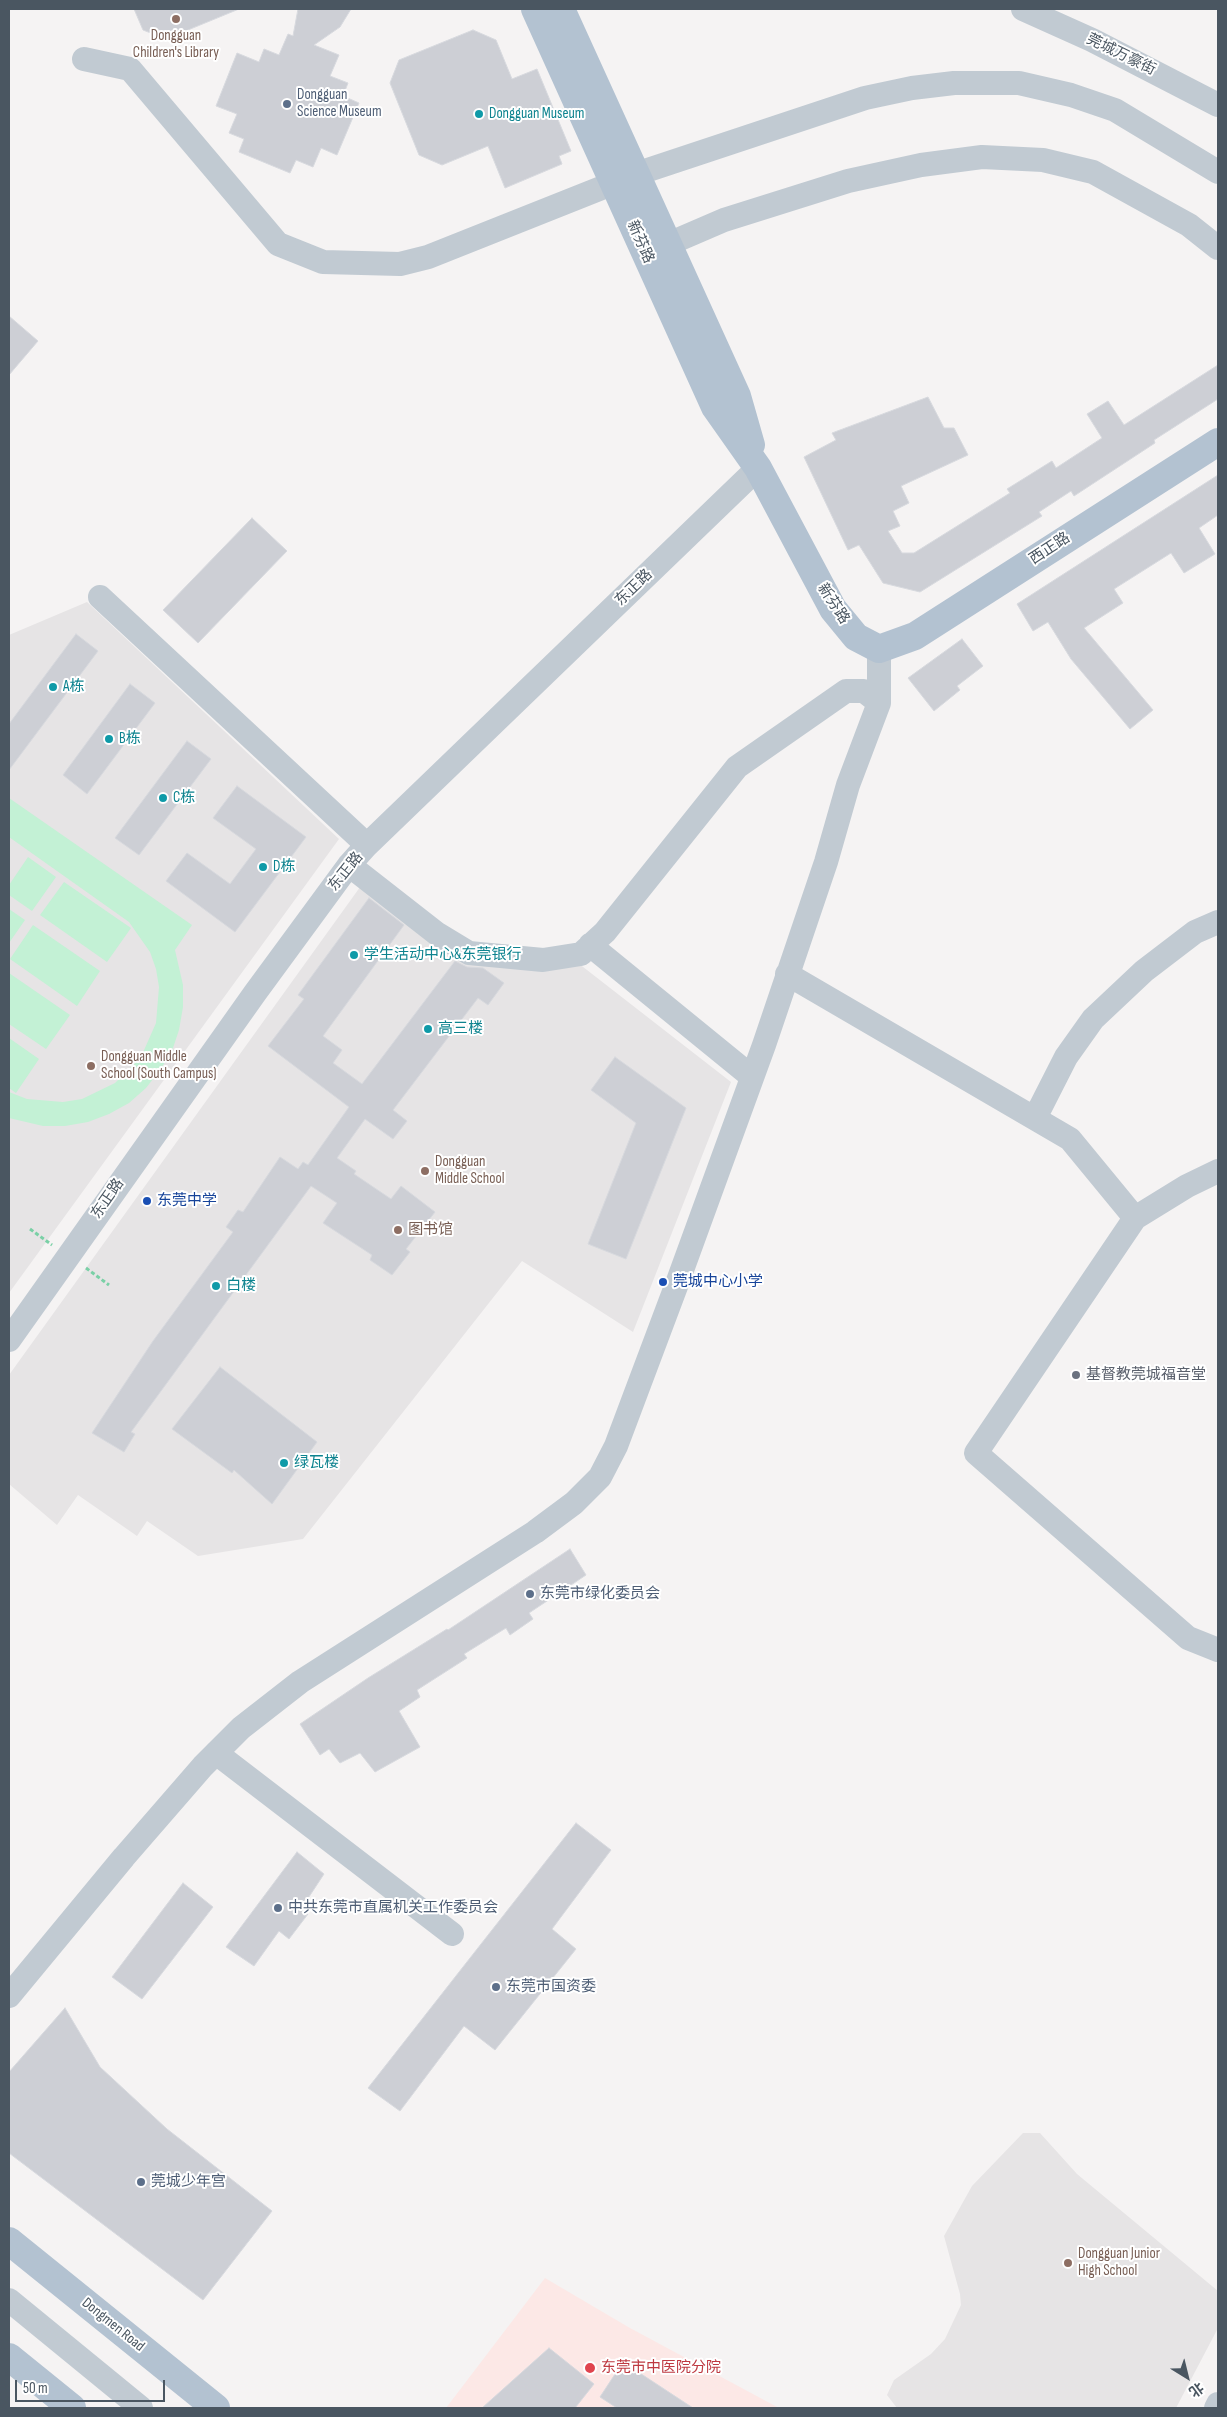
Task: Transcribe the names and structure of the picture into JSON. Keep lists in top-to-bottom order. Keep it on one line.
{"streets":{"main road":["新芬路","西正路","Dongmen Road"],"street":["莞城万豪街","东正路"]},"crossings":[["新芬路","西正路"],["新芬路","东正路"]],"places":["Dongguan Children's Library","Dongguan Science Museum","Dongguan Museum","A栋","B栋","C栋","D栋","学生活动中心&东莞银行","高三楼","Dongguan Middle School (South Campus)","Dongguan Middle School","东莞中学","图书馆","莞城中心小学","白楼","基督教莞城福音堂","绿瓦楼","东莞市绿化委员会","中共东莞市直属机关工作委员会","东莞市国资委","莞城少年宫","Dongguan Junior High School","东莞市中医院分院"],"scale_bar":"50 m","north":"bottom right"}
